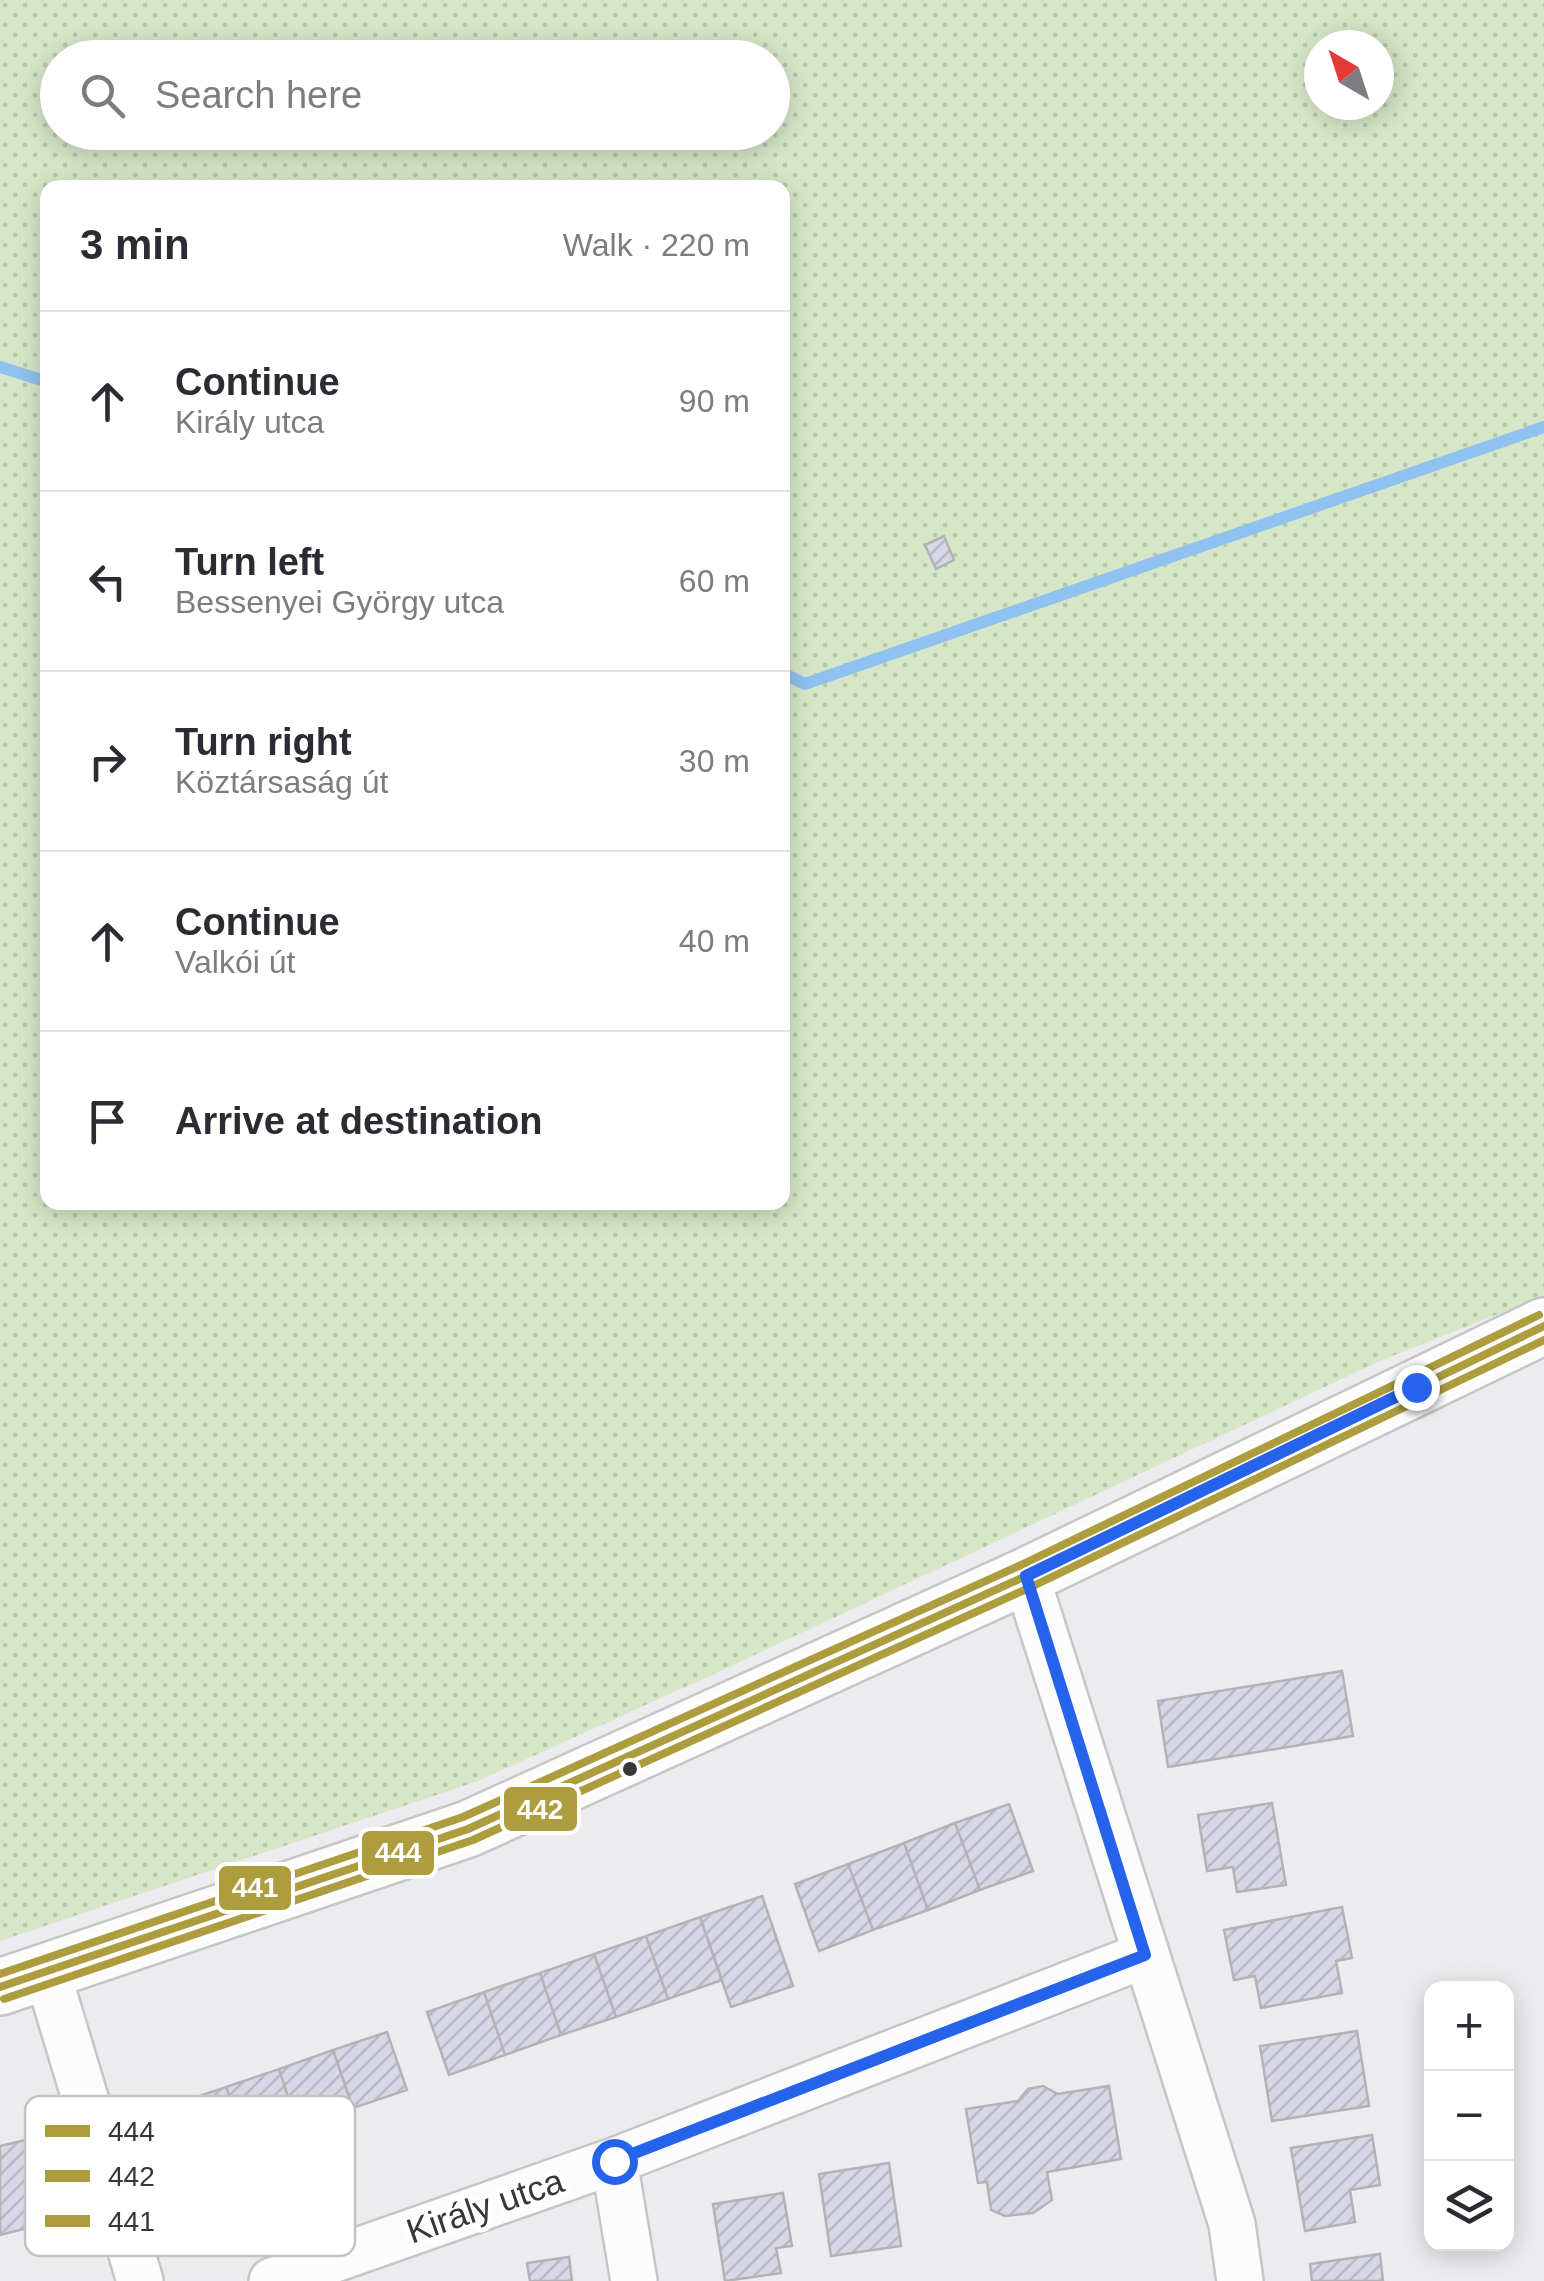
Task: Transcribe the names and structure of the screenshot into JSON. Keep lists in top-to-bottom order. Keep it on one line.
{"streets":{"street":["Király utca"]},"lines":["transit line 441","transit line 444","transit line 442"],"legend":["444","442","441"],"north":"top left","page":{"search":"Search here","heading":["3 min","Walk · 220 m"],"list":[["Continue","Király utca","90 m"],["Turn left","Bessenyei György utca","60 m"],["Turn right","Köztársaság út","30 m"],["Continue","Valkói út","40 m"],"Arrive at destination"],"map_buttons":["+","−"]}}
